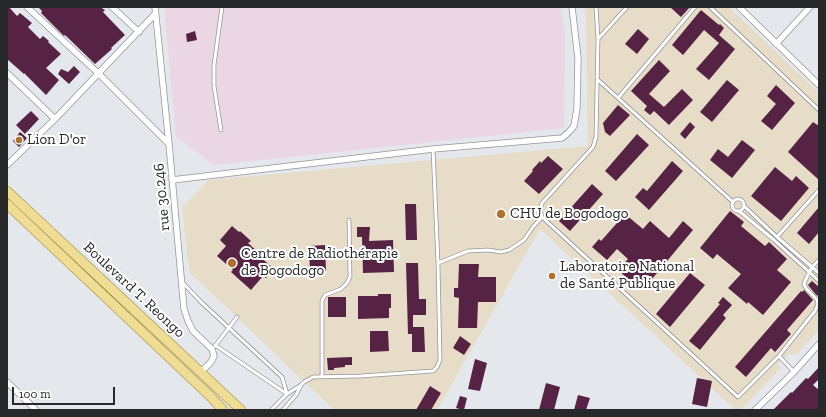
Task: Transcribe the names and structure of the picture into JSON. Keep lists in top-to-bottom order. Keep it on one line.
{"streets":{"main road":["Boulevard T. Reongo"],"street":["rue 30.246"]},"places":["Lion D'or","CHU de Bogodogo","Centre de Radiothérapie de Bogodogo","Laboratoire National de Santé Publique"],"scale_bar":"100 m"}
